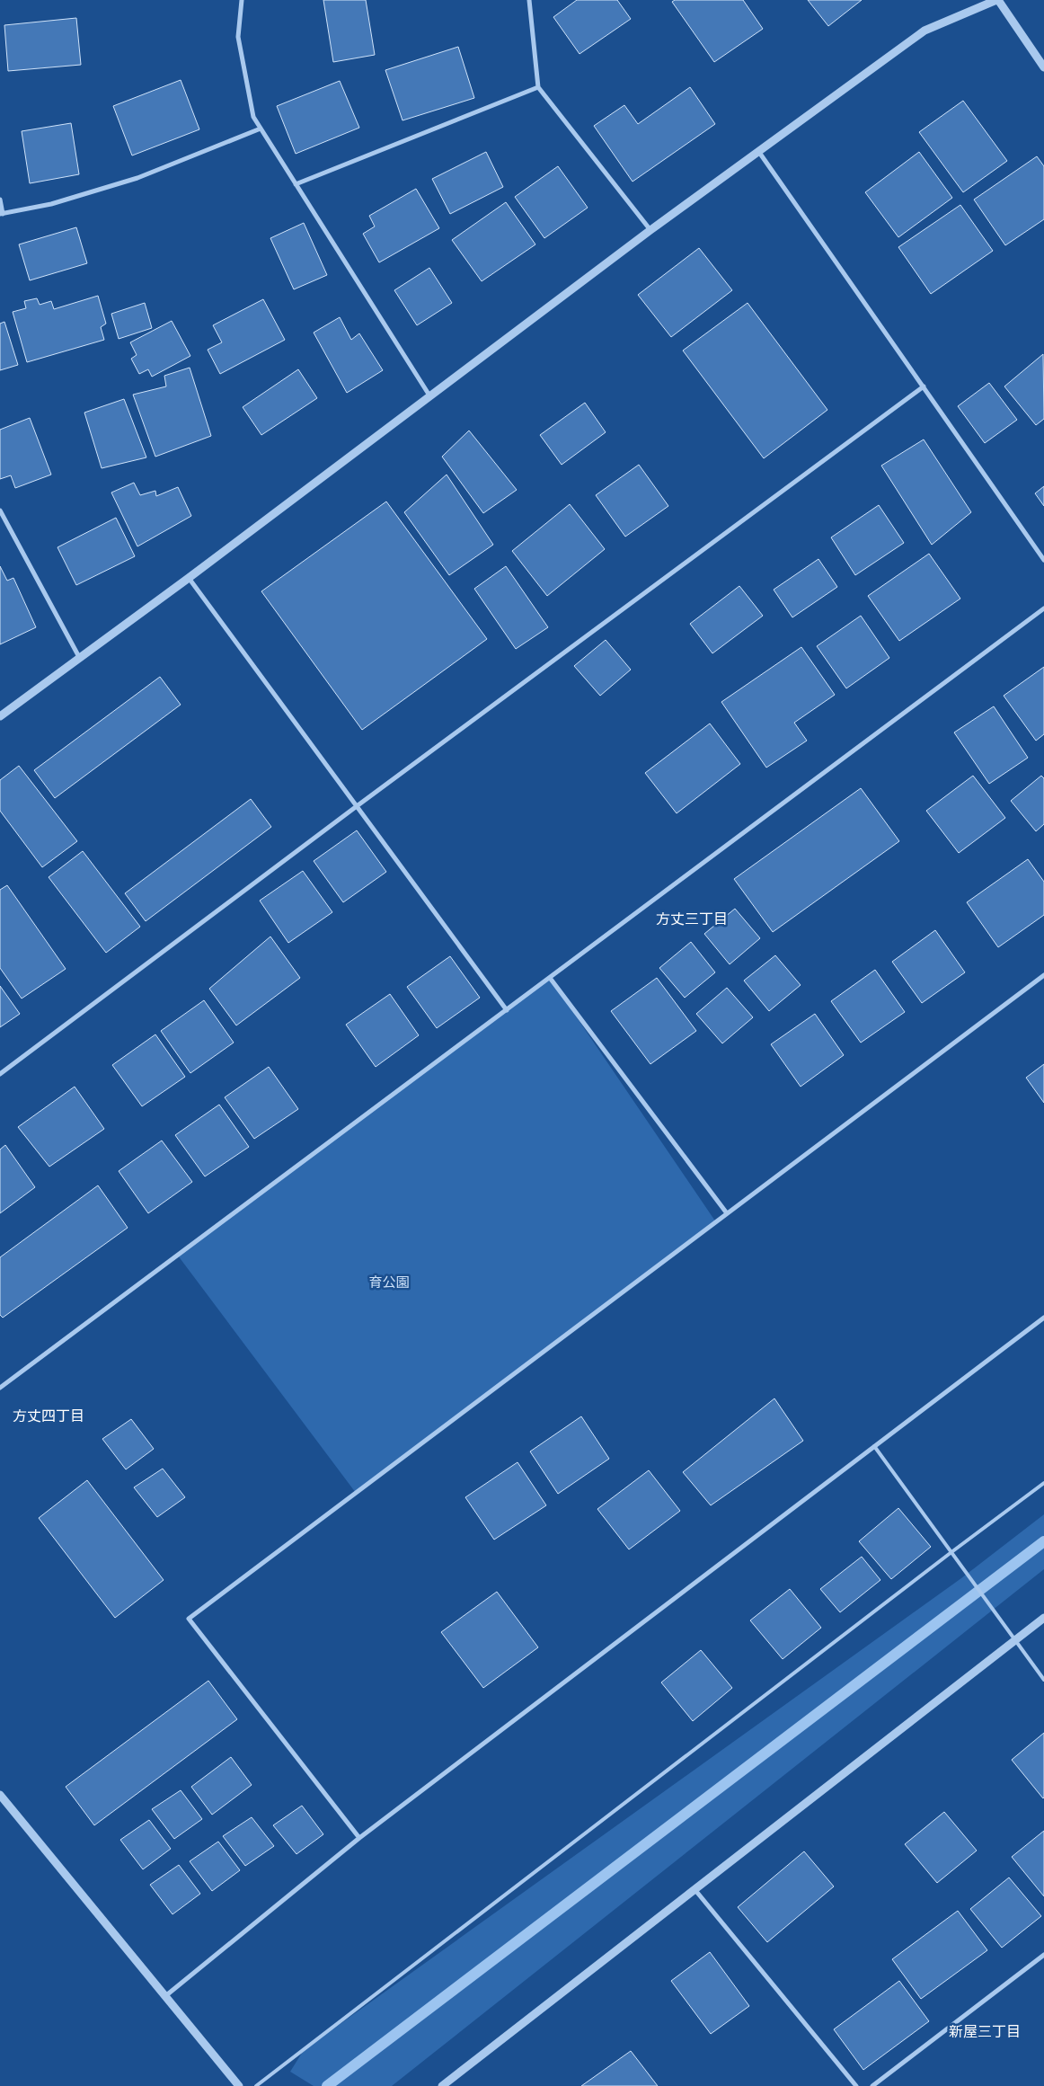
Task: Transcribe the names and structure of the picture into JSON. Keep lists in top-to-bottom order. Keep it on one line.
{"districts":["方丈三丁目","方丈四丁目","新屋三丁目"],"parks":["育公園"]}
